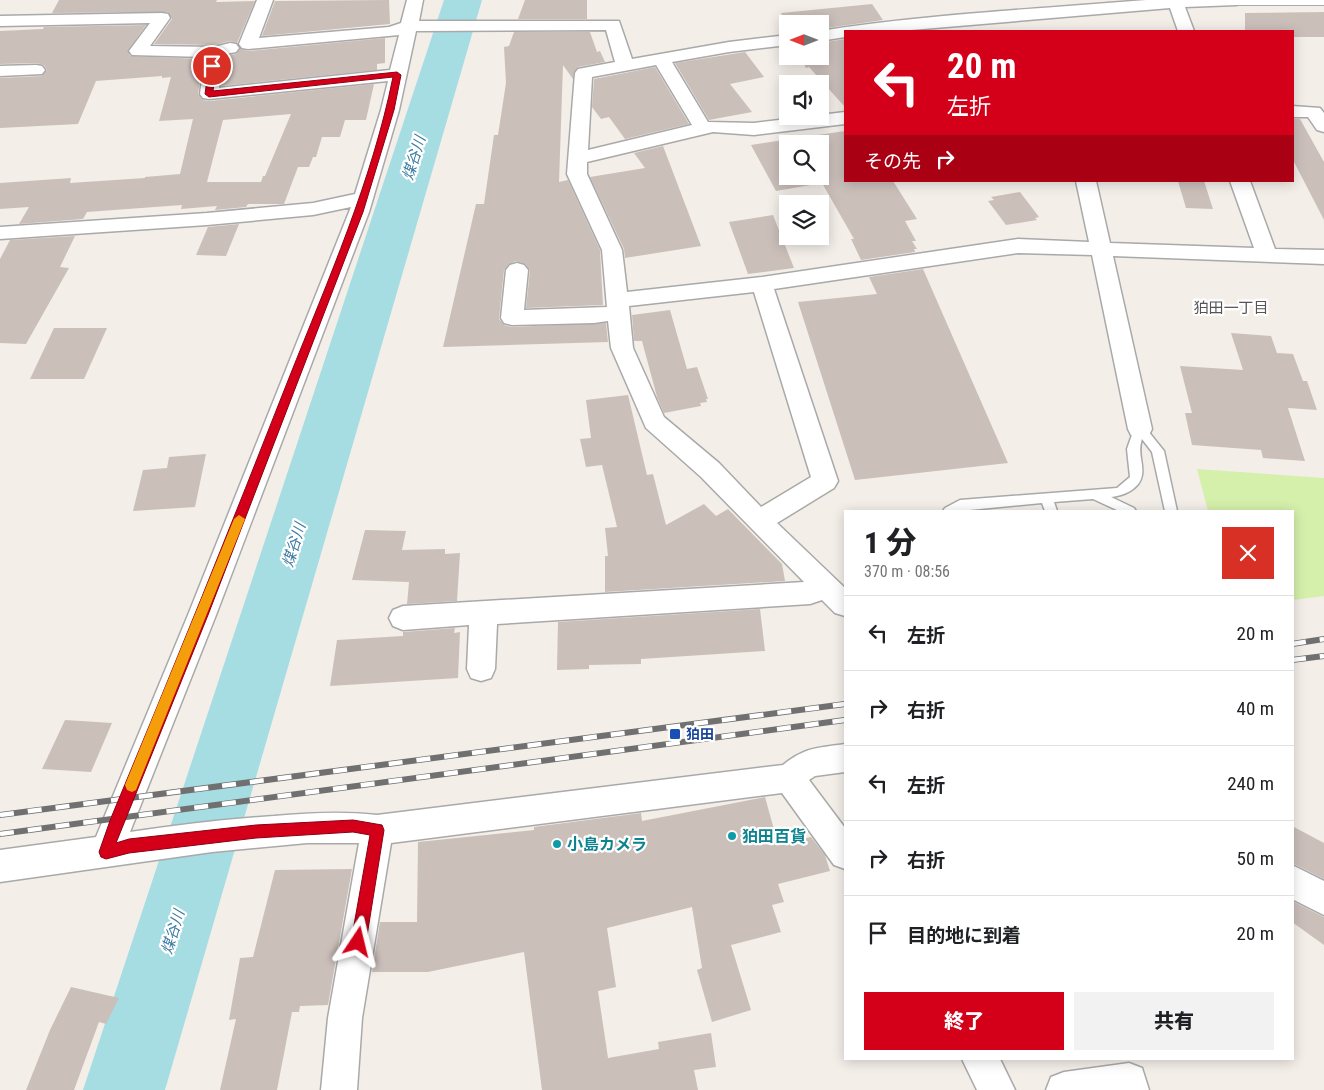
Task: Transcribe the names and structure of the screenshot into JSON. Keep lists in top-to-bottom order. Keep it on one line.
{"districts":["狛田一丁目"],"water":["煤谷川"],"places":{"transit":["狛田"],"other":["狛田百貨","小島カメラ"]},"north":"left","page":{"turn":["20 m","左折"],"then":"その先","heading":["1 分","370 m · 08:56"],"list":[{"name":"左折","value":"20 m"},{"name":"右折","value":"40 m"},{"name":"左折","value":"240 m"},{"name":"右折","value":"50 m"},{"name":"目的地に到着","value":"20 m"}],"buttons":["終了","共有"]}}
